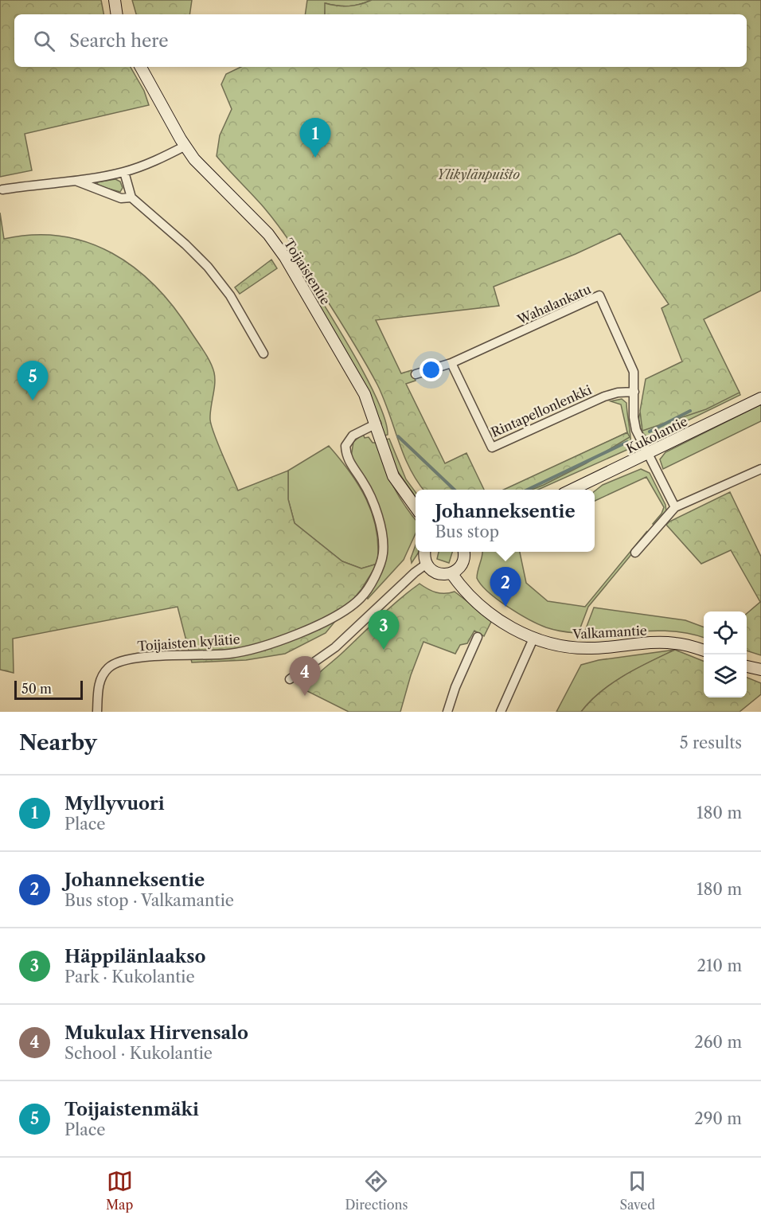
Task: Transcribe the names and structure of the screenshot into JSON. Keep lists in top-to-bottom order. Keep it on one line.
{"streets":{"street":["Toijaistentie","Wahalankatu","Rintapellonlenkki","Kukolantie","Valkamantie","Toijaisten kylätie"]},"crossings":[["Toijaistentie","Toijaisten kylätie"],["Wahalankatu","Rintapellonlenkki"],["Wahalankatu","Kukolantie"]],"parks":["Ylikylänpuisto"],"scale_bar":"50 m","page":{"search":"Search here","pins":["1","5","2","3","4"],"popup":["Johanneksentie","Bus stop"],"scale":"50 m","heading":["Nearby","5 results"],"list":[{"mark":"1","name":"Myllyvuori","note":"Place","value":"180 m"},{"mark":"2","name":"Johanneksentie","note":"Bus stop · Valkamantie","value":"180 m"},{"mark":"3","name":"Häppilänlaakso","note":"Park · Kukolantie","value":"210 m"},{"mark":"4","name":"Mukulax Hirvensalo","note":"School · Kukolantie","value":"260 m"},{"mark":"5","name":"Toijaistenmäki","note":"Place","value":"290 m"}],"nav":["Map","Directions","Saved"]}}
